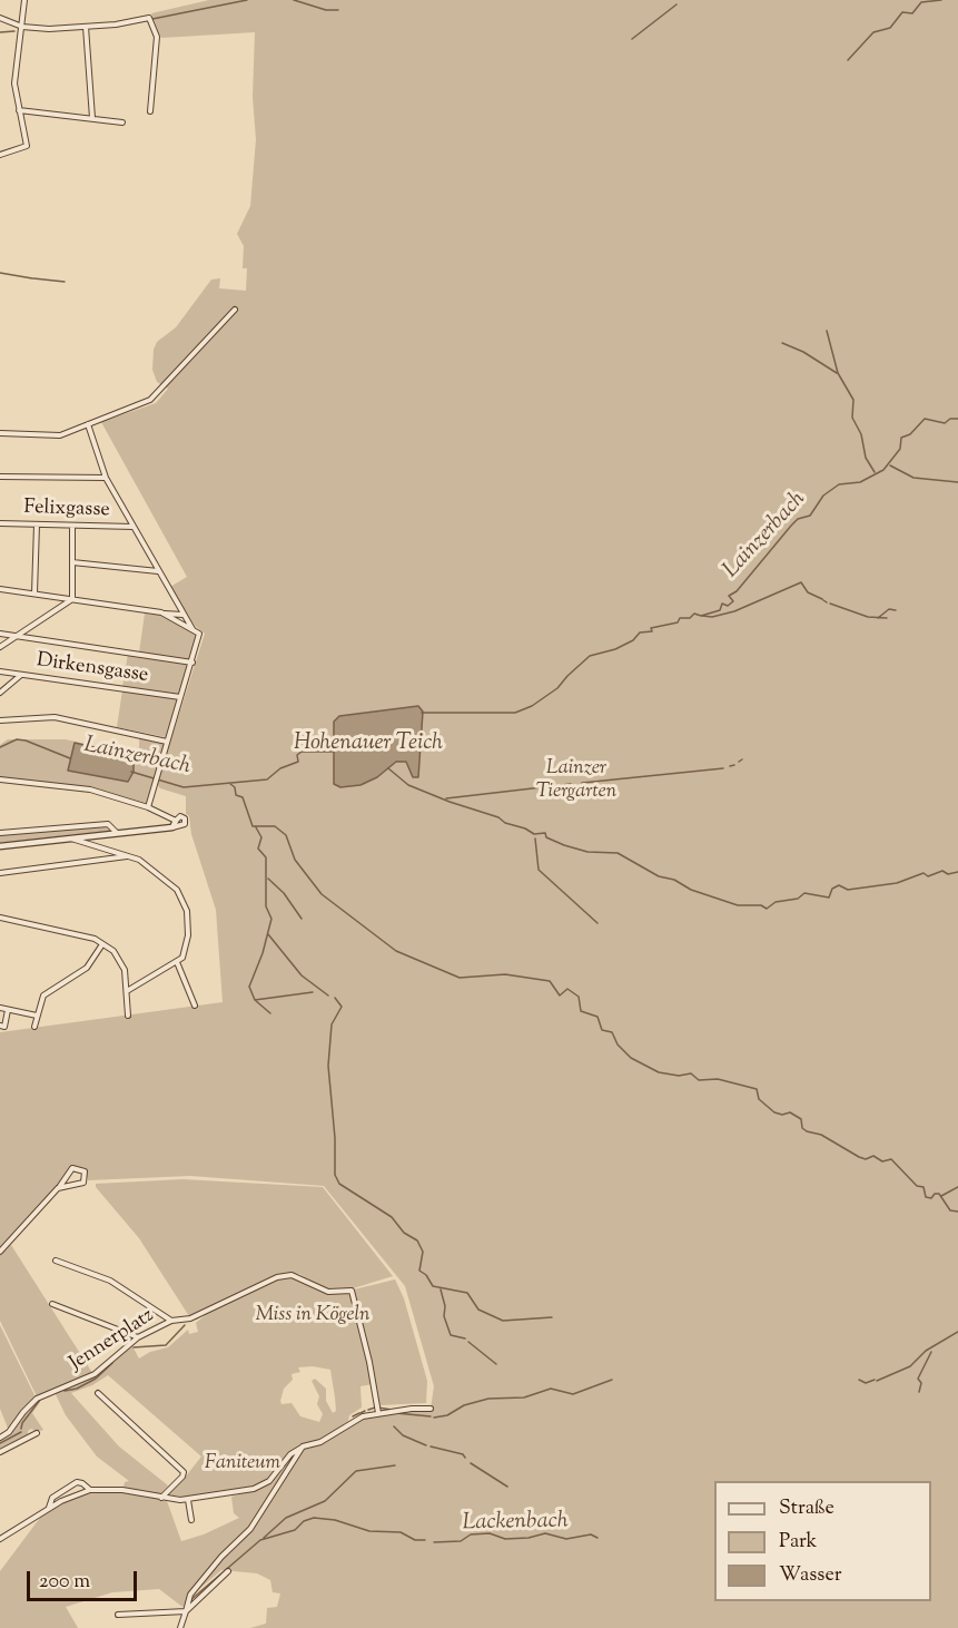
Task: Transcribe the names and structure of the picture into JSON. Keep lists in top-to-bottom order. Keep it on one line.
{"streets":{"street":["Felixgasse","Dirkensgasse","Jennerplatz"]},"water":["Lainzerbach","Hohenauer Teich","Lackenbach"],"parks":["Lainzer Tiergarten","Miss in Kögeln","Faniteum"],"legend":["Straße","Park","Wasser"],"scale_bar":"200 m"}
